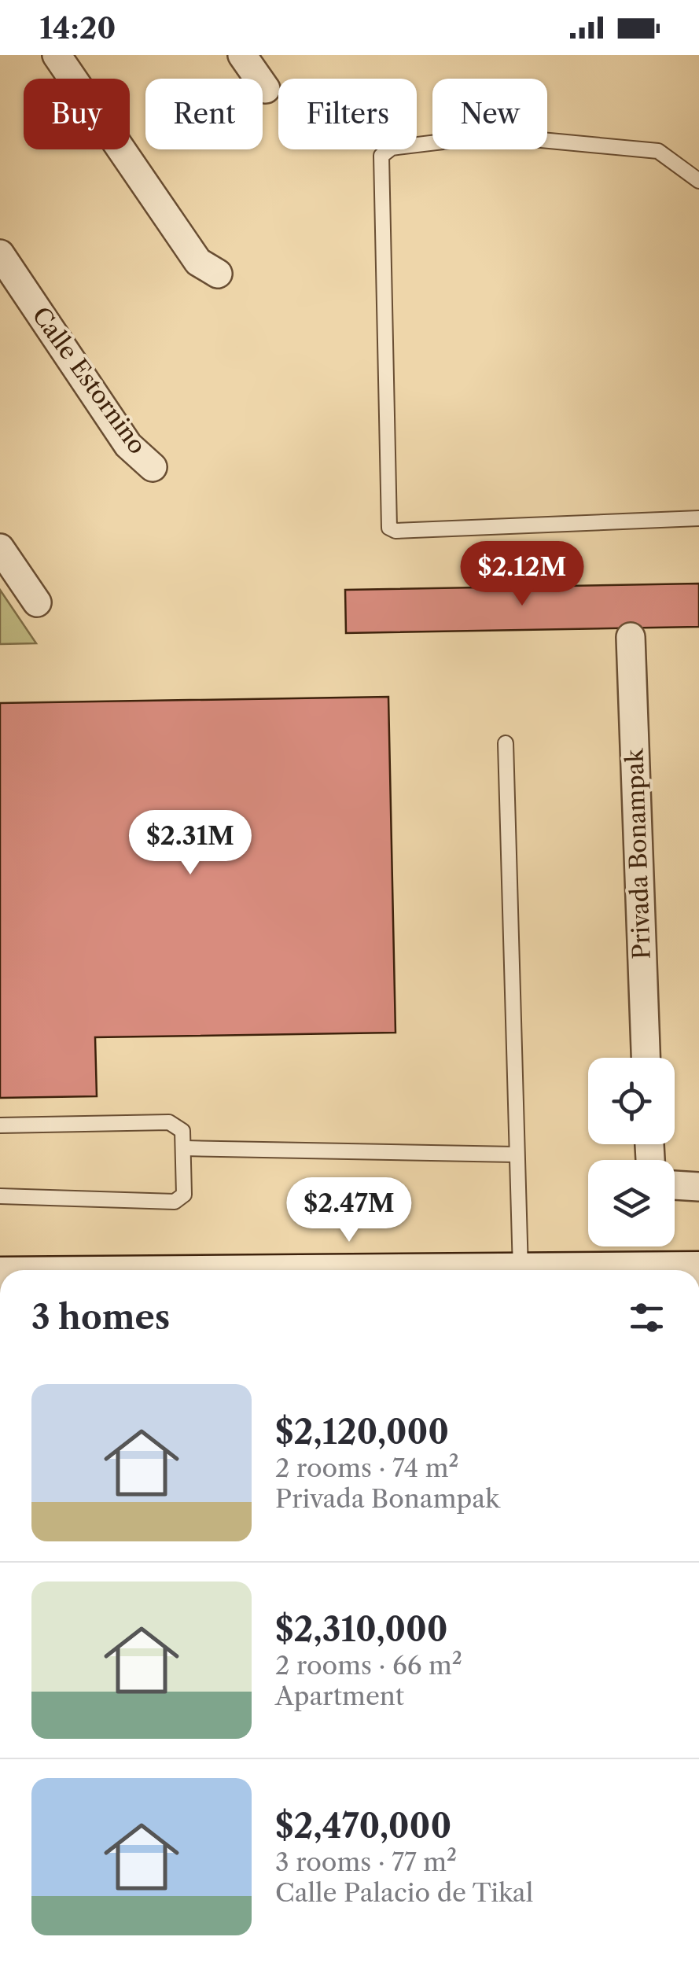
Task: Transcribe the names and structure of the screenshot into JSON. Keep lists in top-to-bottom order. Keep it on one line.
{"streets":{"street":["Calle Estornino","Privada Bonampak"]},"page":{"status":"14:20","chip":["Buy","Rent","Filters","New"],"price":["$2.12M","$2.31M","$2.47M"],"heading":"3 homes","list":[{"name":"$2,120,000","note":"2 rooms · 74 m² · Privada Bonampak"},{"name":"$2,310,000","note":"2 rooms · 66 m² · Apartment"},{"name":"$2,470,000","note":"3 rooms · 77 m² · Calle Palacio de Tikal"}]}}
